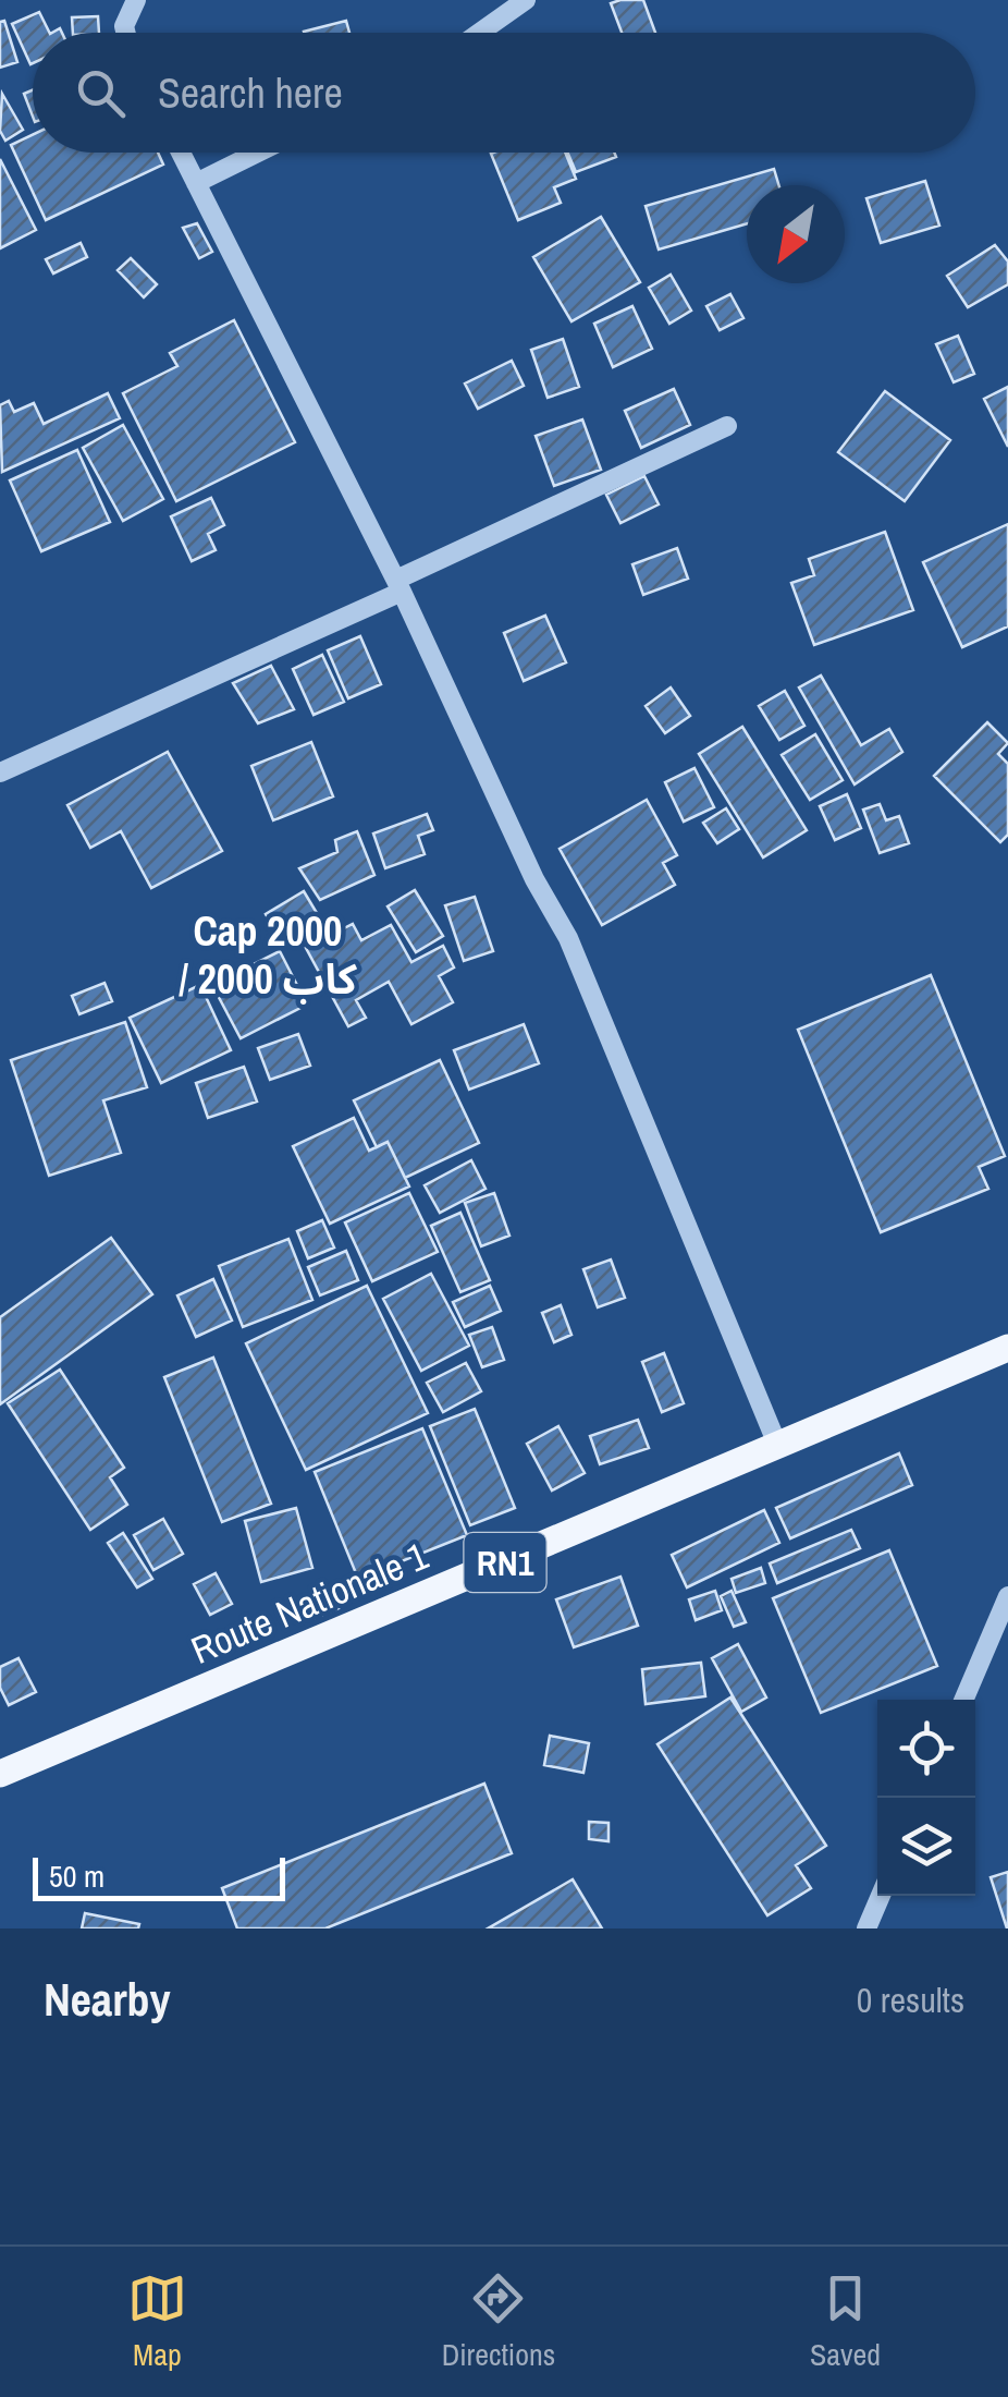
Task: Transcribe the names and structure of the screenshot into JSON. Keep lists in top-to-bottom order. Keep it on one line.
{"streets":{"main road":["RN1","Route Nationale 1"]},"districts":["Cap 2000 / كاب 2000"],"scale_bar":"50 m","north":"bottom left","page":{"search":"Search here","scale":"50 m","heading":["Nearby","0 results"],"nav":["Map","Directions","Saved"]}}
